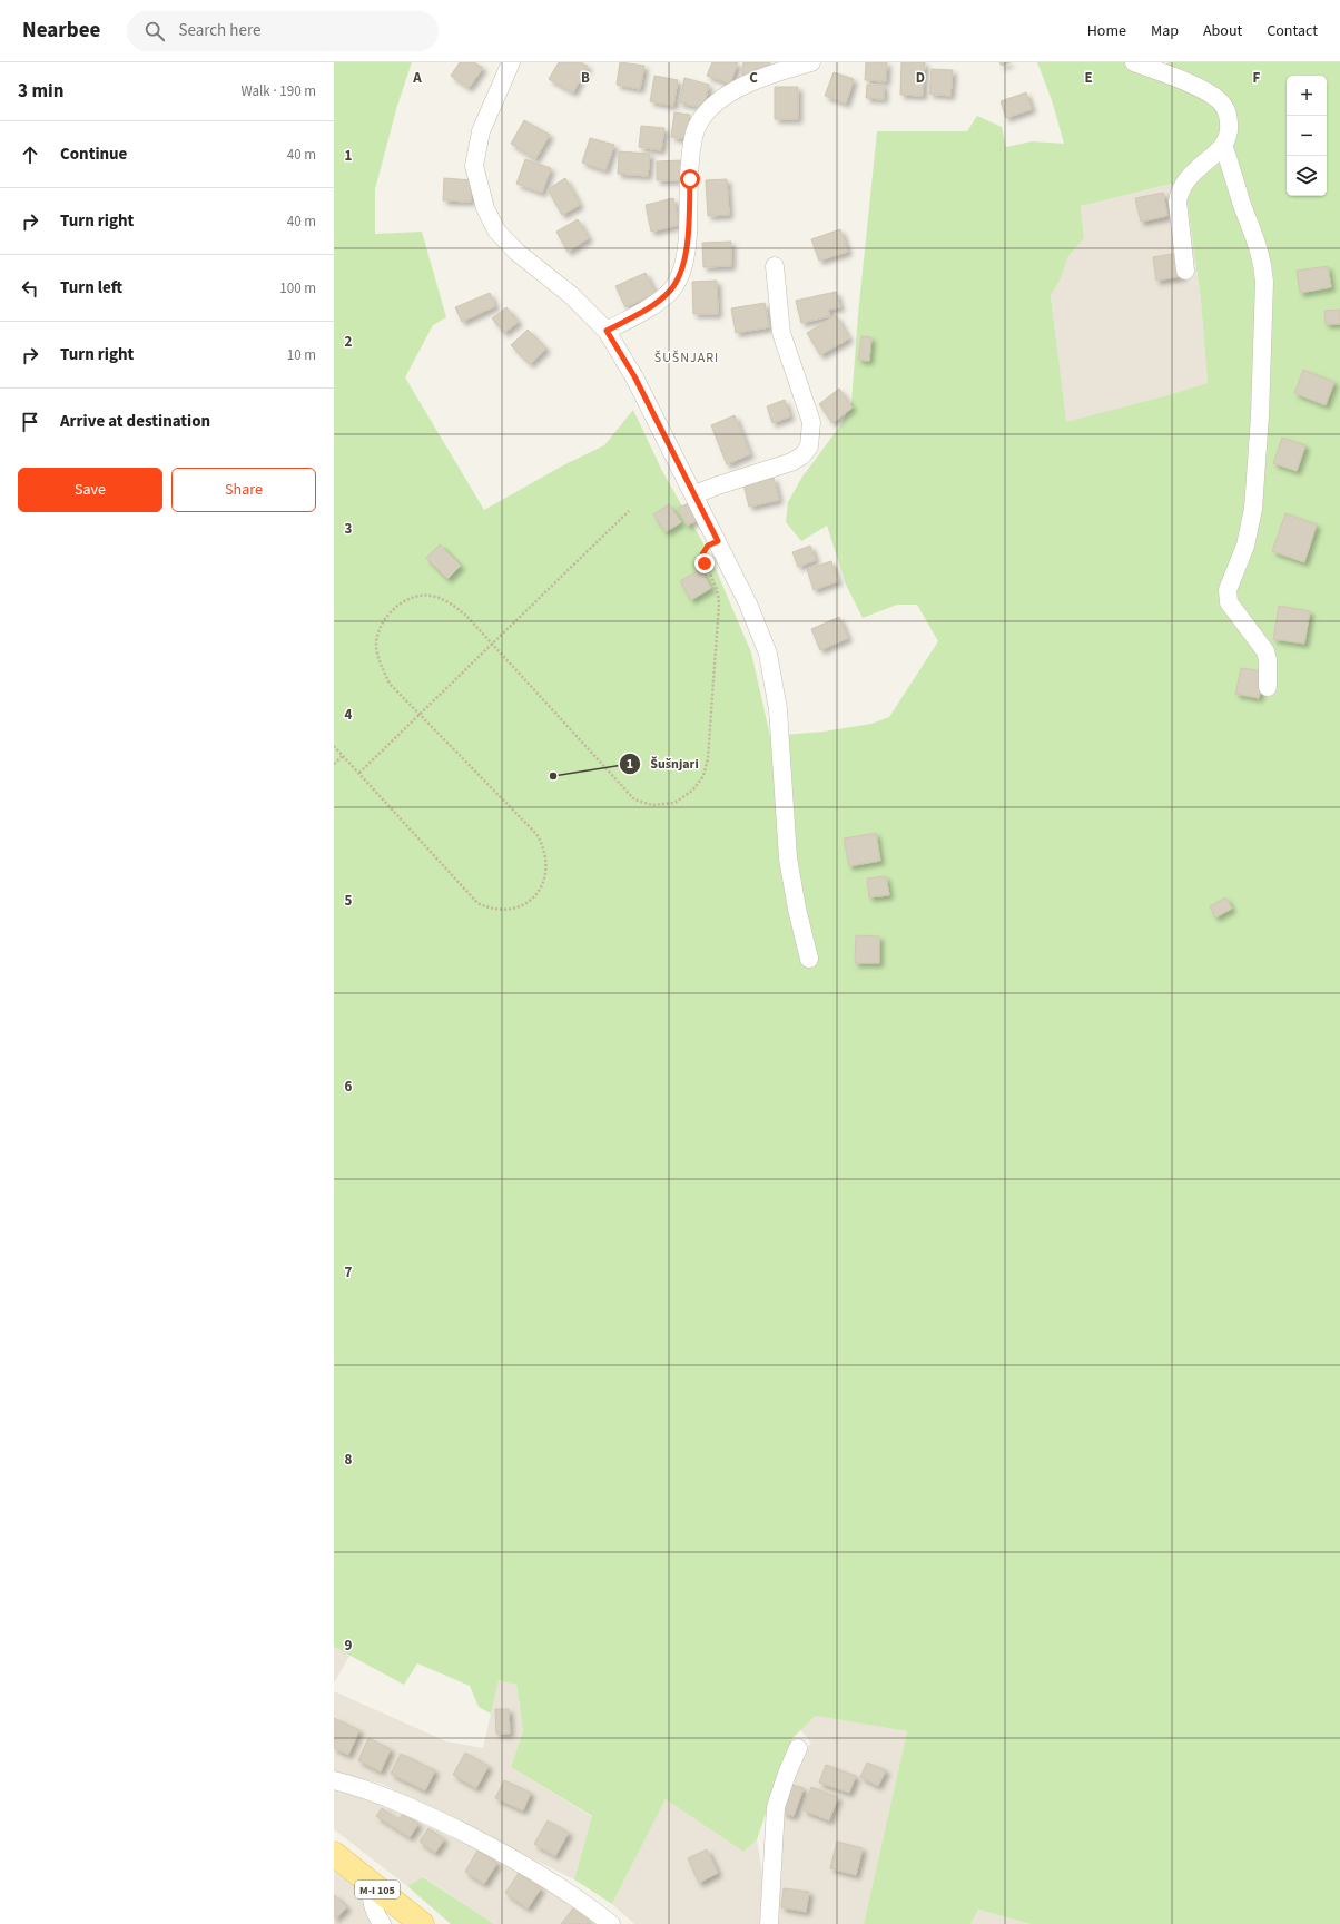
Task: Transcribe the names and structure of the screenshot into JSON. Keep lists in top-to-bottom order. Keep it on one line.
{"streets":{"main road":["M-I 105"]},"districts":["ŠUŠNJARI"],"places":["Šušnjari"],"page":{"header":"Nearbee","search":"Search here","nav":["Home","Map","About","Contact"],"heading":["3 min","Walk · 190 m"],"map_buttons":["+","−"],"list":[["Continue","40 m"],["Turn right","40 m"],["Turn left","100 m"],["Turn right","10 m"],"Arrive at destination"],"buttons":["Save","Share"]},"grid":{"columns":["A","B","C","D","E","F"],"rows":["1","2","3","4","5","6","7","8","9"]}}
